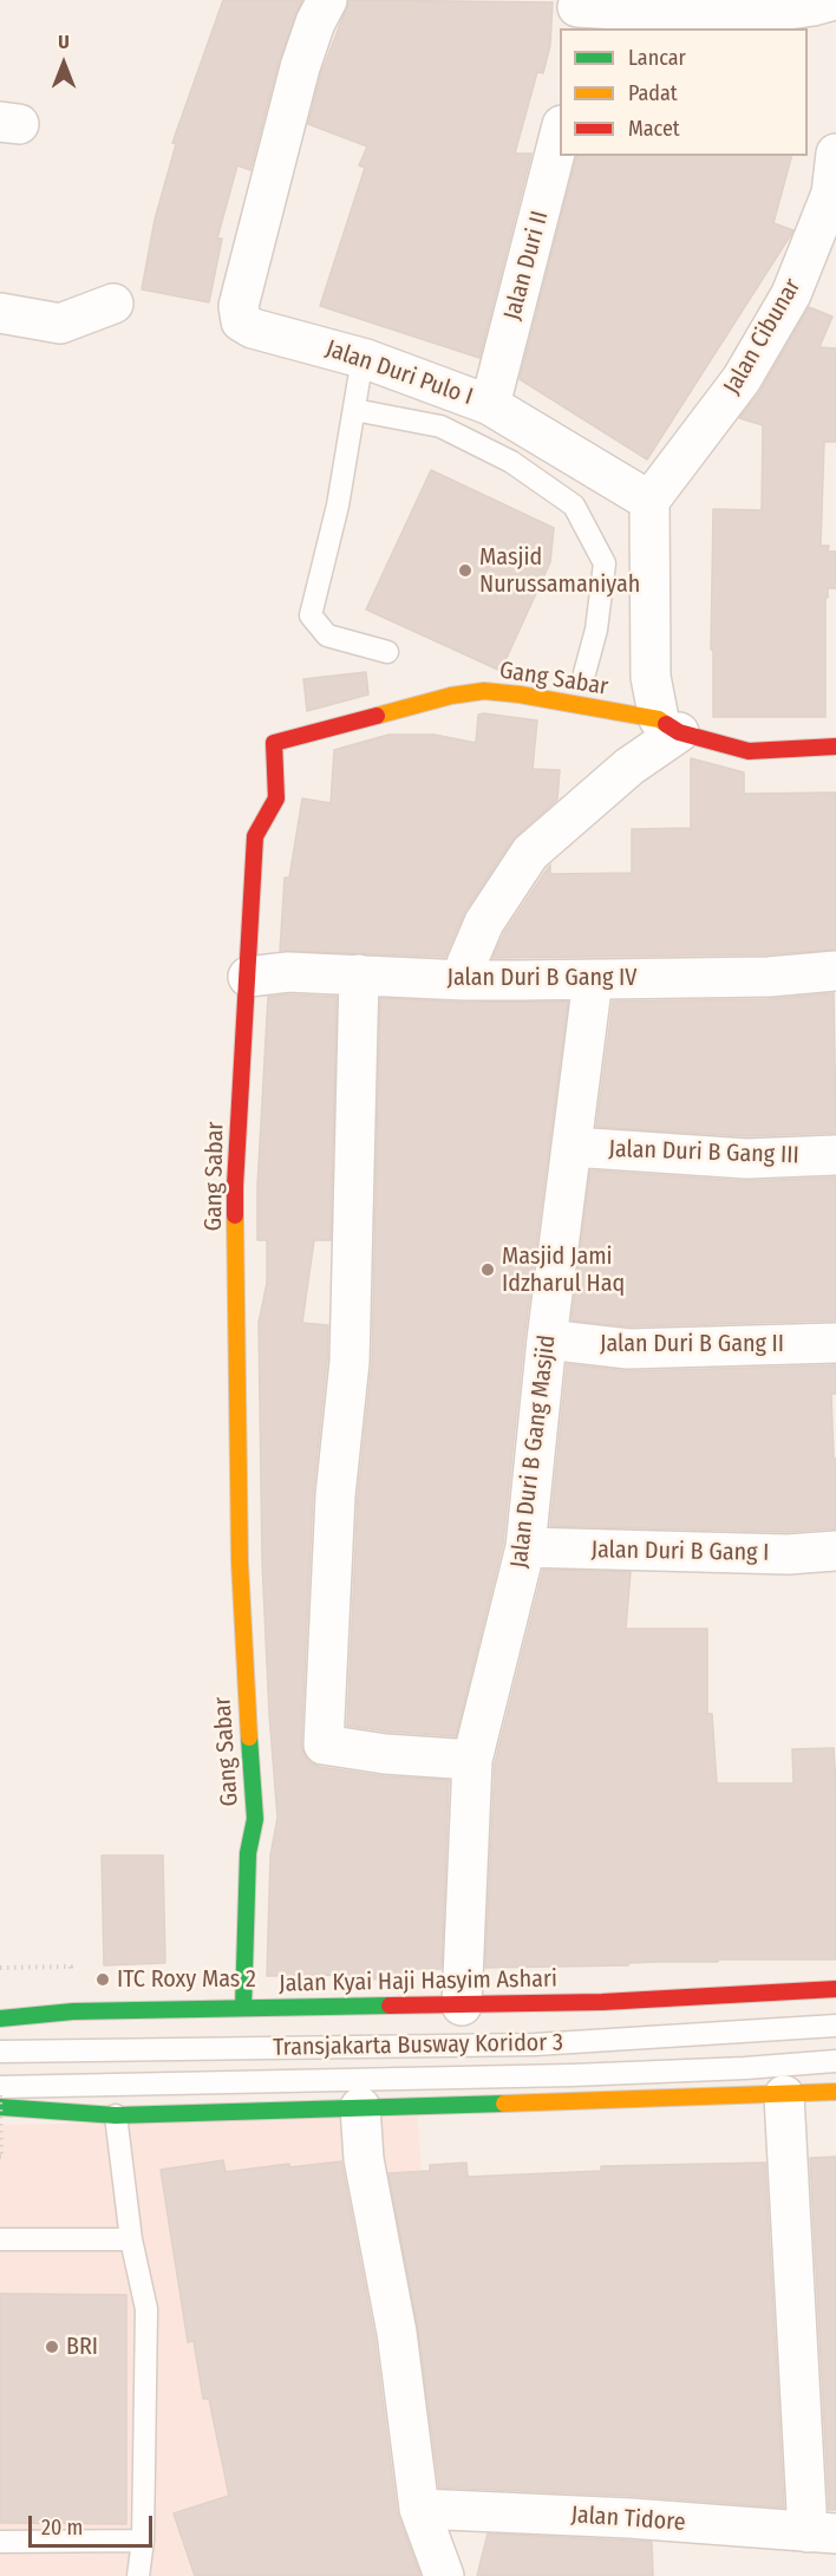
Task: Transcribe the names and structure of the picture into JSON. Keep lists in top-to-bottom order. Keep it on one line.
{"streets":{"street":["Jalan Duri II","Jalan Cibunar","Jalan Duri Pulo I","Gang Sabar","Jalan Duri B Gang IV","Jalan Duri B Gang III","Jalan Duri B Gang II","Jalan Duri B Gang Masjid","Jalan Duri B Gang I","Jalan Kyai Haji Hasyim Ashari","Jalan Tidore"],"lane":["Transjakarta Busway Koridor 3"]},"crossings":[["Jalan Duri II","Jalan Duri Pulo I"],["Jalan Cibunar","Jalan Duri Pulo I"],["Gang Sabar","Jalan Duri B Gang IV"],["Gang Sabar","Jalan Kyai Haji Hasyim Ashari"],["Jalan Duri B Gang IV","Jalan Duri B Gang Masjid"],["Jalan Duri B Gang III","Jalan Duri B Gang Masjid"],["Jalan Duri B Gang II","Jalan Duri B Gang Masjid"],["Jalan Duri B Gang Masjid","Jalan Duri B Gang I"],["Jalan Duri B Gang Masjid","Jalan Kyai Haji Hasyim Ashari"]],"places":["Masjid Nurussamaniyah","Masjid Jami Idzharul Haq","ITC Roxy Mas 2","BRI"],"legend":["Lancar","Padat","Macet"],"scale_bar":"20 m","north":"top"}
